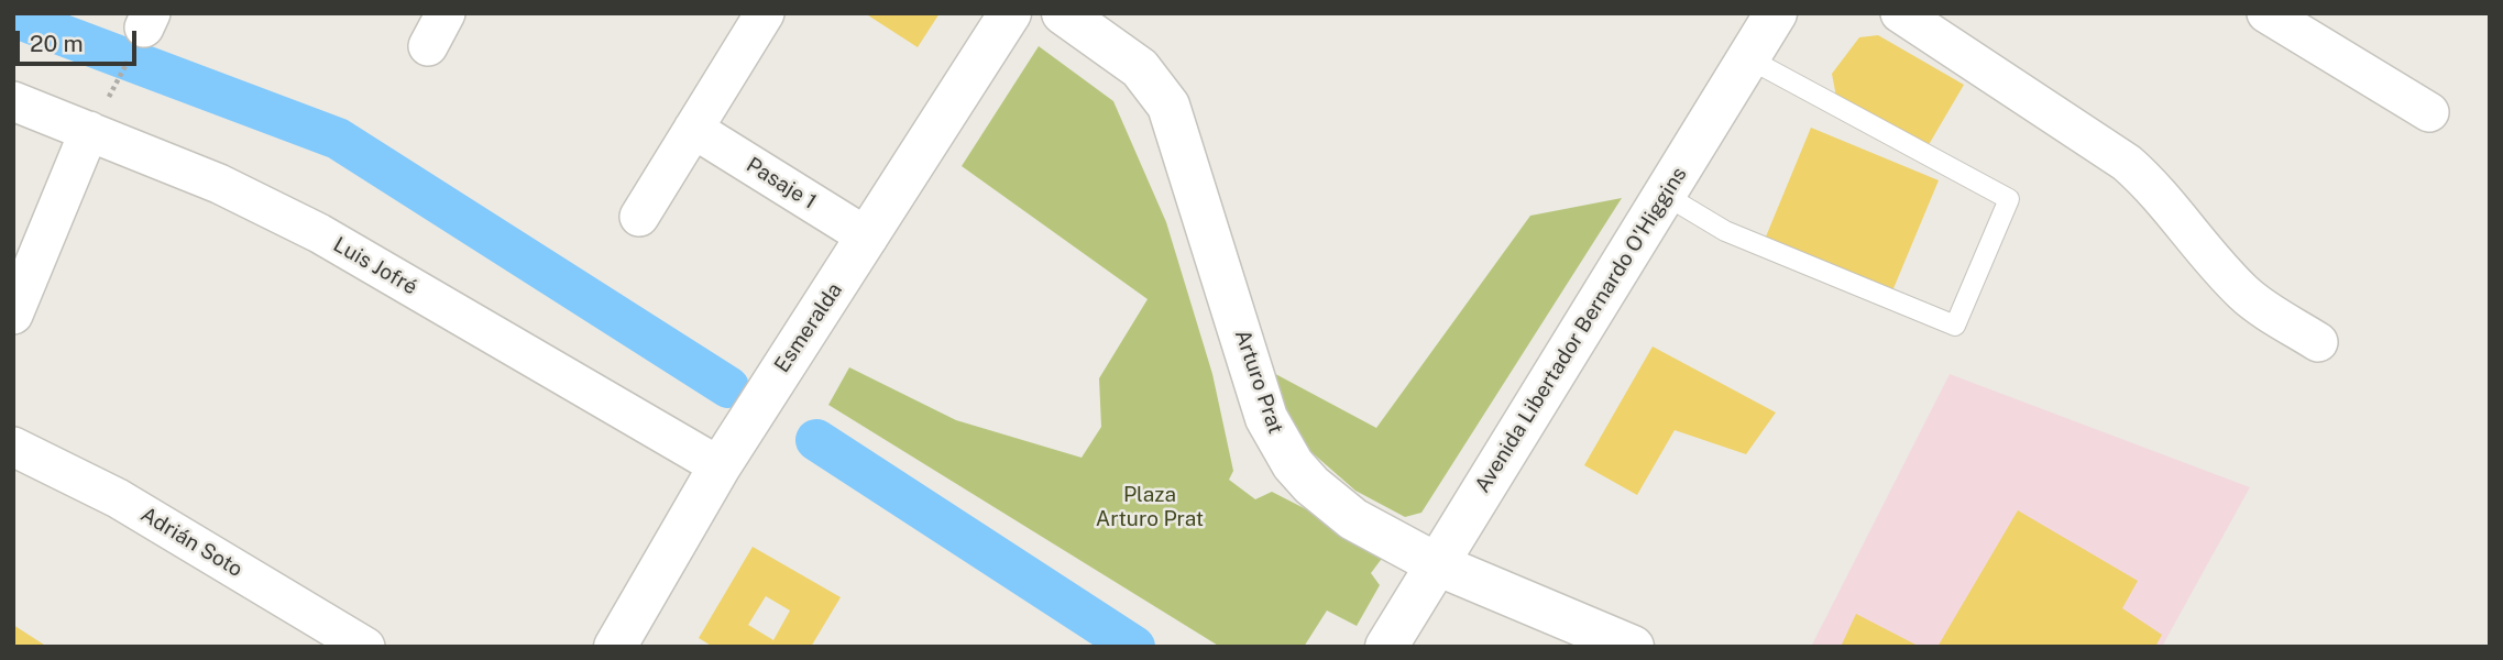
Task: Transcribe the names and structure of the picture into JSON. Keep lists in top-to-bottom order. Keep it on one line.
{"streets":{"main road":["Esmeralda","Avenida Libertador Bernardo O'Higgins","Arturo Prat"],"street":["Pasaje 1","Luis Jofré","Adrián Soto"]},"crossings":[["Pasaje 1","Esmeralda"],["Luis Jofré","Esmeralda"],["Avenida Libertador Bernardo O'Higgins","Arturo Prat"]],"parks":["Plaza Arturo Prat"],"scale_bar":"20 m"}
